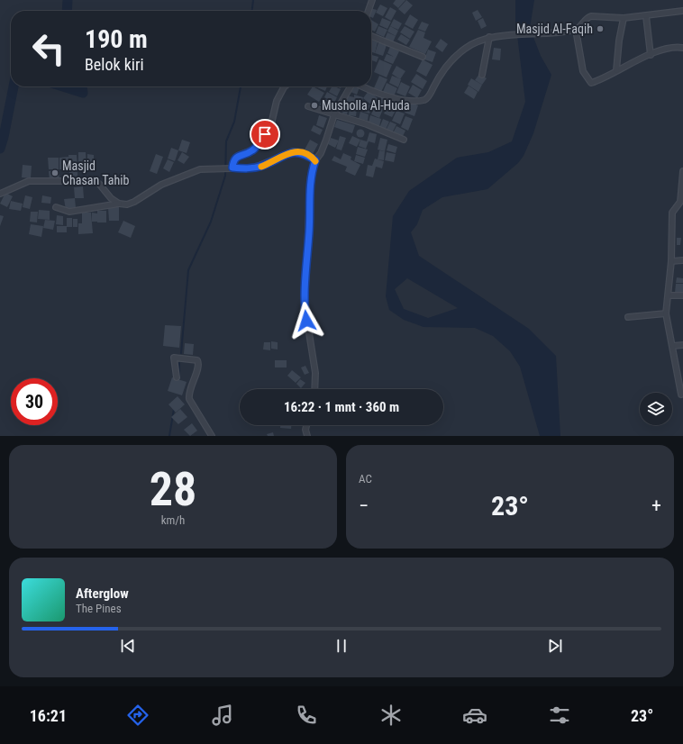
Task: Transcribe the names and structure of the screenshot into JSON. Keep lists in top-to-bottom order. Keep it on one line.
{"places":["Masjid Al-Faqih","Musholla Al-Huda","Masjid Chasan Tahib"],"page":{"turn":["190 m","Belok kiri"],"limit":"30","trip":"16:22 · 1 mnt · 360 m","tile":[["28","km/h"],"AC"],"heat":["−","23°","+"],"song":["Afterglow","The Pines"],"tabs":["16:21","23°"]}}
